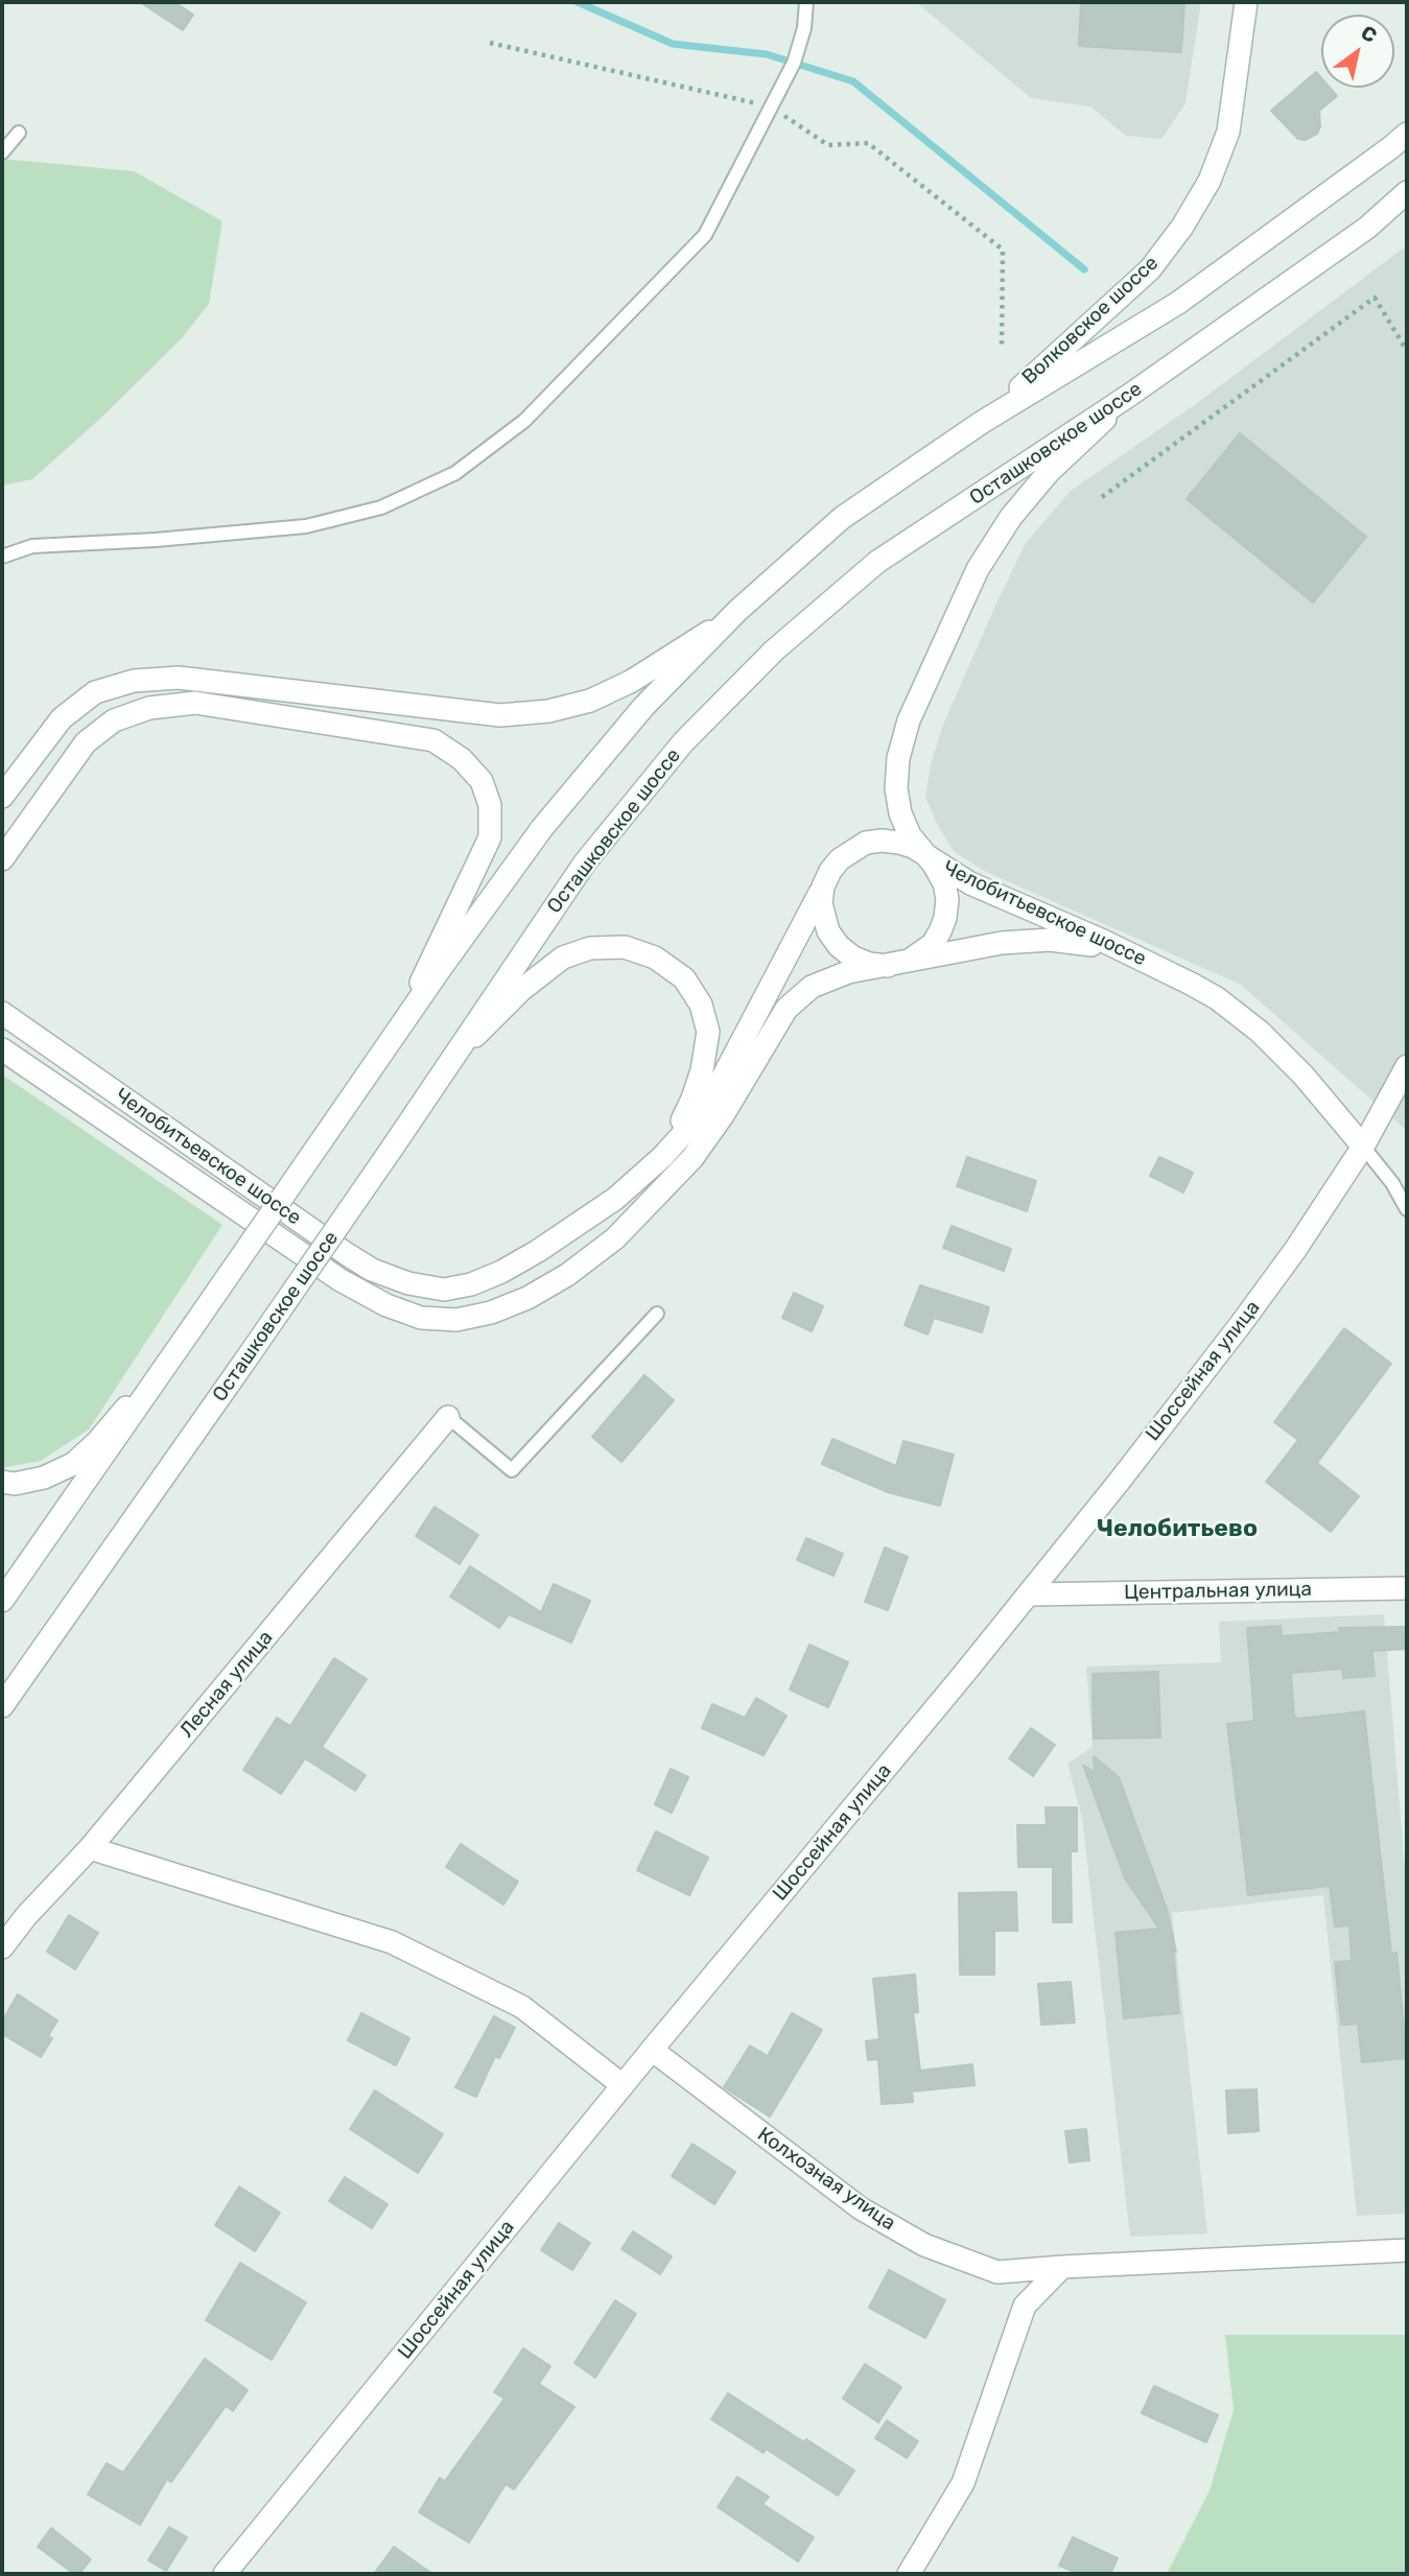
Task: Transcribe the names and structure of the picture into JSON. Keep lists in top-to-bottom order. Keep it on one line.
{"streets":{"street":["Волковское шоссе","Осташковское шоссе","Челобитьевское шоссе","Шоссейная улица","Центральная улица","Лесная улица","Колхозная улица"]},"crossings":[["Челобитьевское шоссе","Шоссейная улица"],["Шоссейная улица","Центральная улица"],["Шоссейная улица","Колхозная улица"]],"districts":["Челобитьево"],"north":"top right"}
